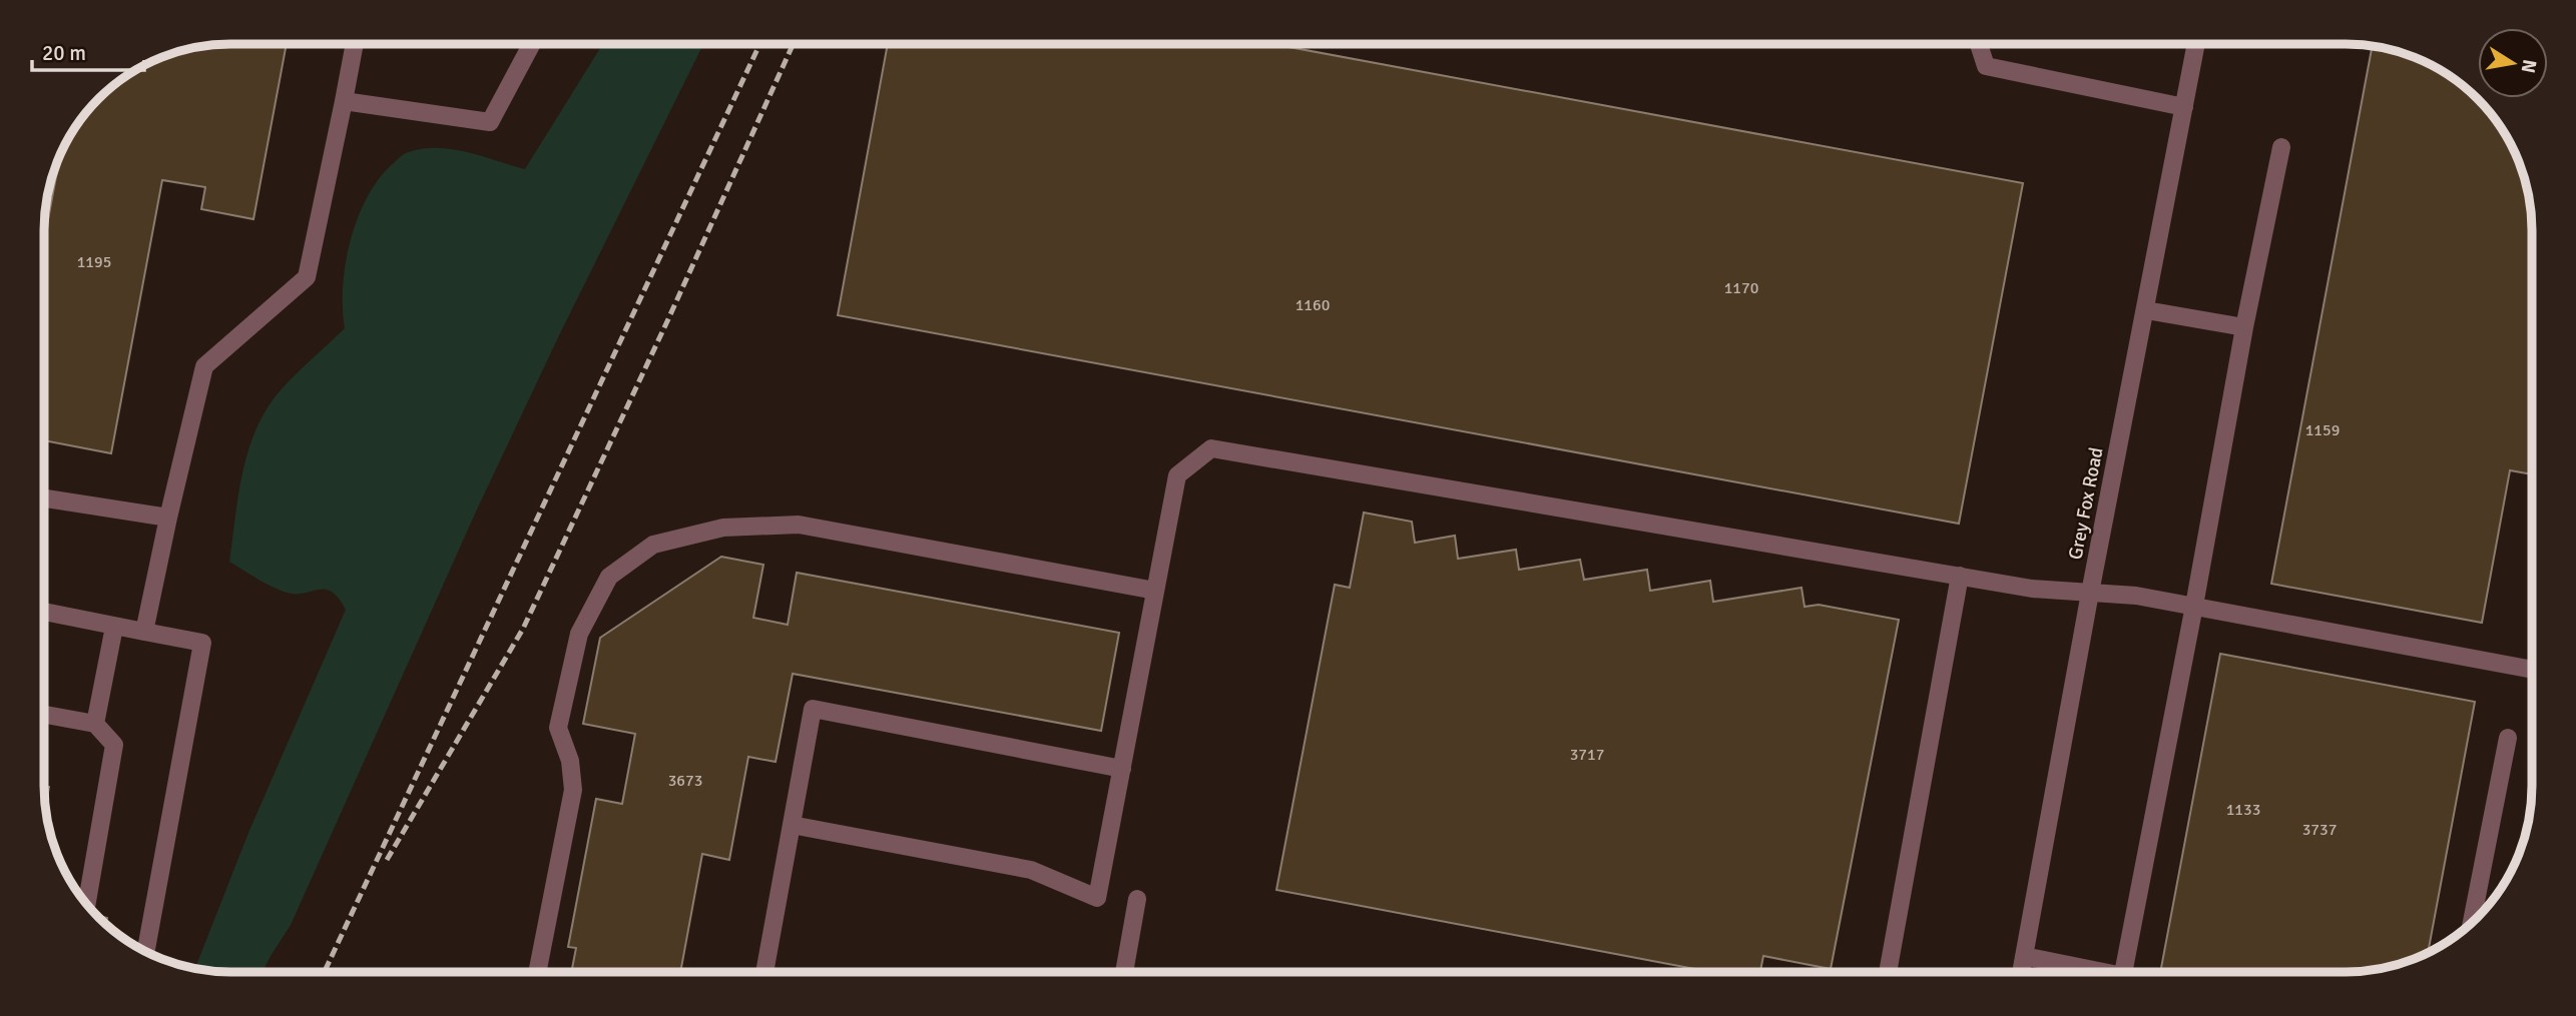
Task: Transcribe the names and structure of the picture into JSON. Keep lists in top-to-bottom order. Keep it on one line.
{"streets":{"street":["Grey Fox Road"]},"house_numbers":["1195","1170","1160","1159","3717","3673","1133","3737"],"scale_bar":"20 m","north":"right"}
